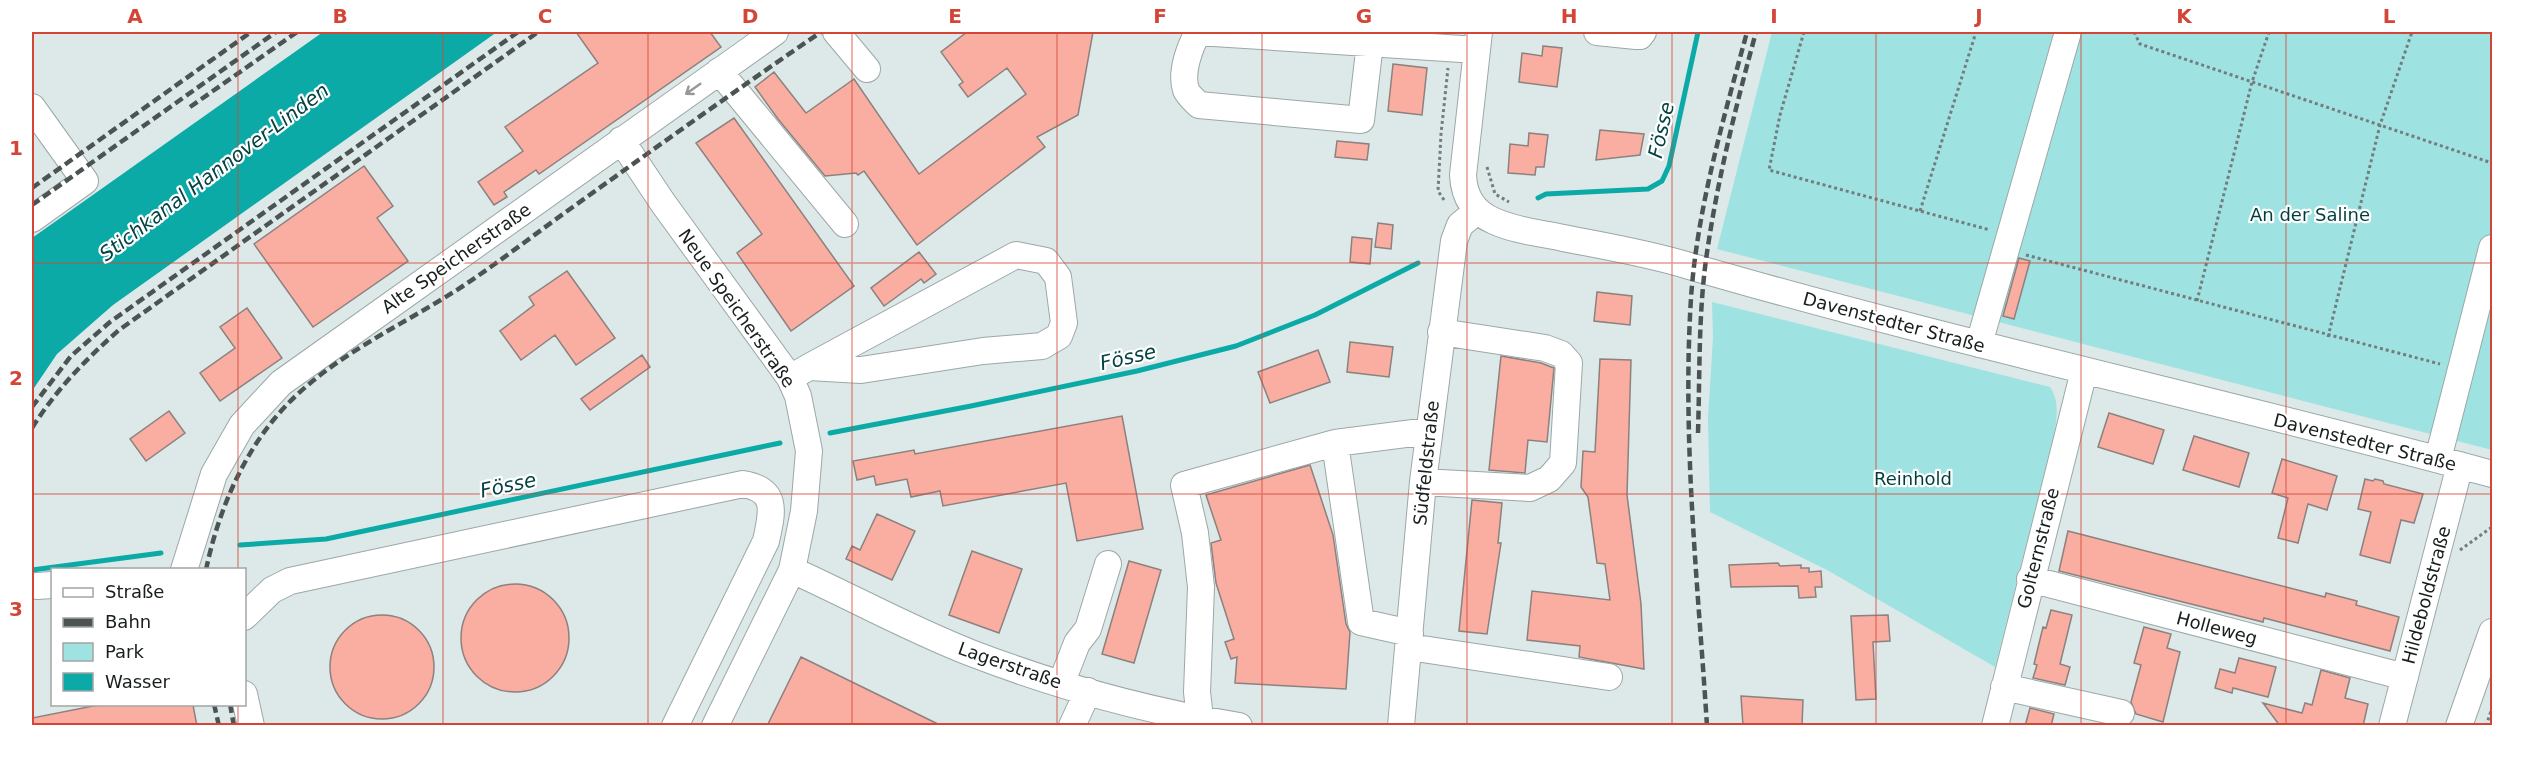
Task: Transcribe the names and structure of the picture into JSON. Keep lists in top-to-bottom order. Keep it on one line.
{"streets":{"street":["Alte Speicherstraße","Neue Speicherstraße","Davenstedter Straße","Südfeldstraße","Golternstraße","Hildeboldstraße","Holleweg","Lagerstraße"]},"crossings":[["Alte Speicherstraße","Neue Speicherstraße"],["Neue Speicherstraße","Lagerstraße"],["Davenstedter Straße","Südfeldstraße"],["Davenstedter Straße","Golternstraße"],["Davenstedter Straße","Hildeboldstraße"],["Golternstraße","Holleweg"],["Hildeboldstraße","Holleweg"]],"water":["Fösse","Stichkanal Hannover-Linden"],"parks":["An der Saline","Reinhold"],"legend":["Straße","Bahn","Park","Wasser"],"grid":{"columns":["A","B","C","D","E","F","G","H","I","J","K","L"],"rows":["1","2","3"]}}
